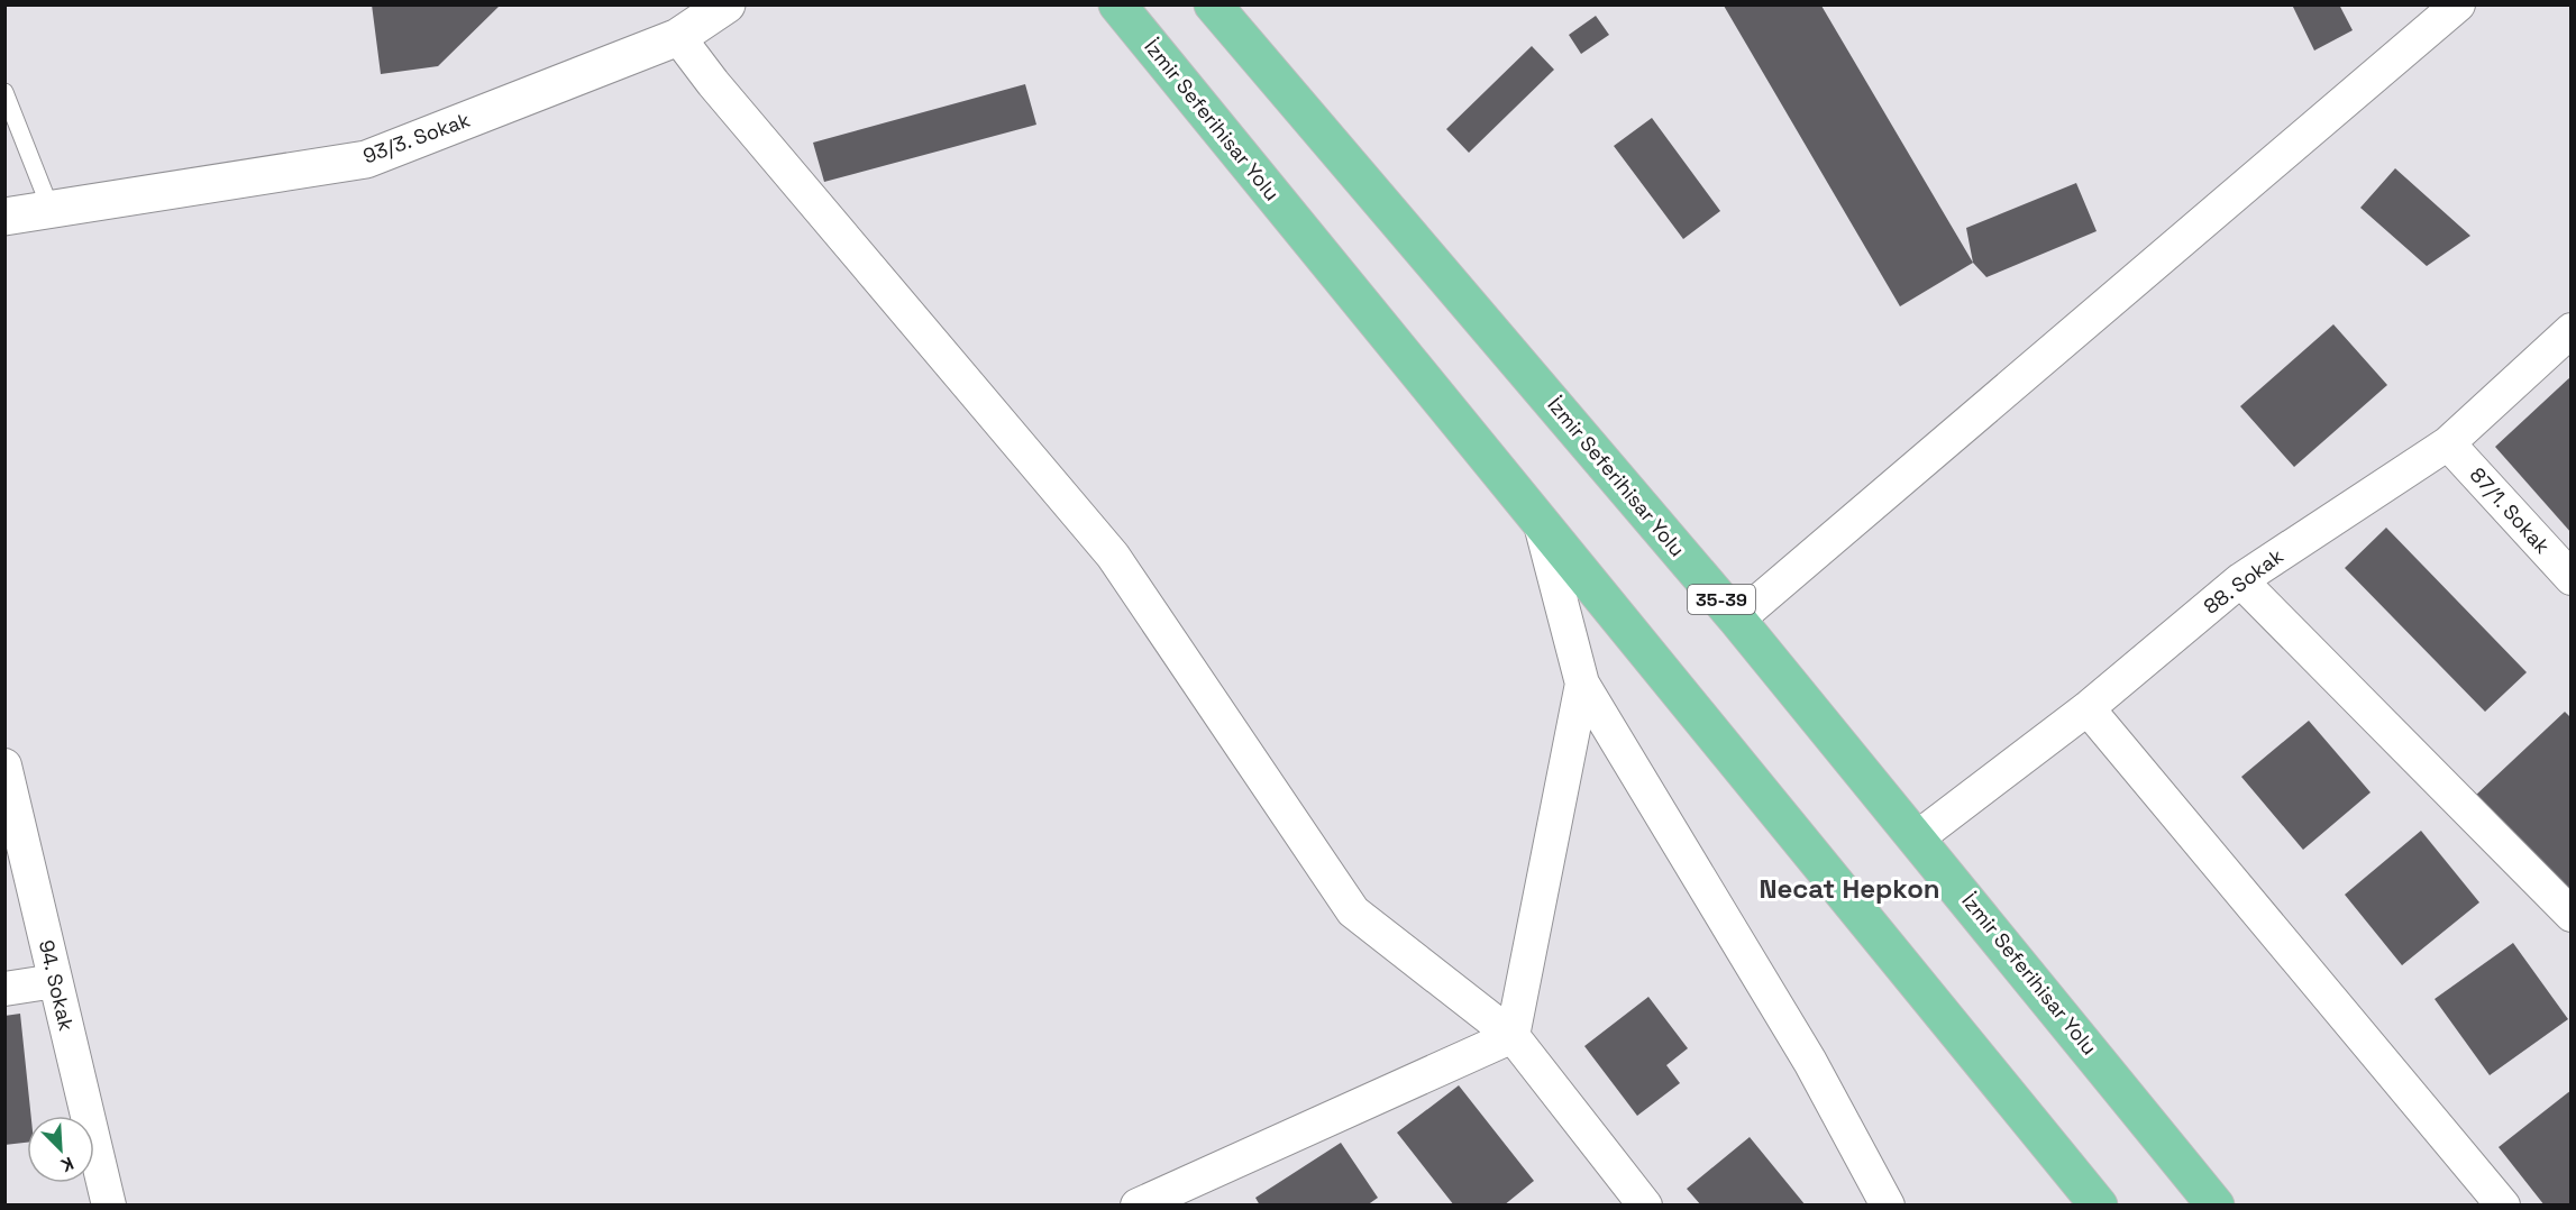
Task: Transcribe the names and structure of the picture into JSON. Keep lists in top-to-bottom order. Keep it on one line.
{"streets":{"main road":["İzmir Seferihisar Yolu","35-39"],"street":["93/3. Sokak","87/1. Sokak","88. Sokak","94. Sokak"]},"crossings":[["İzmir Seferihisar Yolu","88. Sokak"],["87/1. Sokak","88. Sokak"]],"districts":["Necat Hepkon"],"north":"bottom right"}
